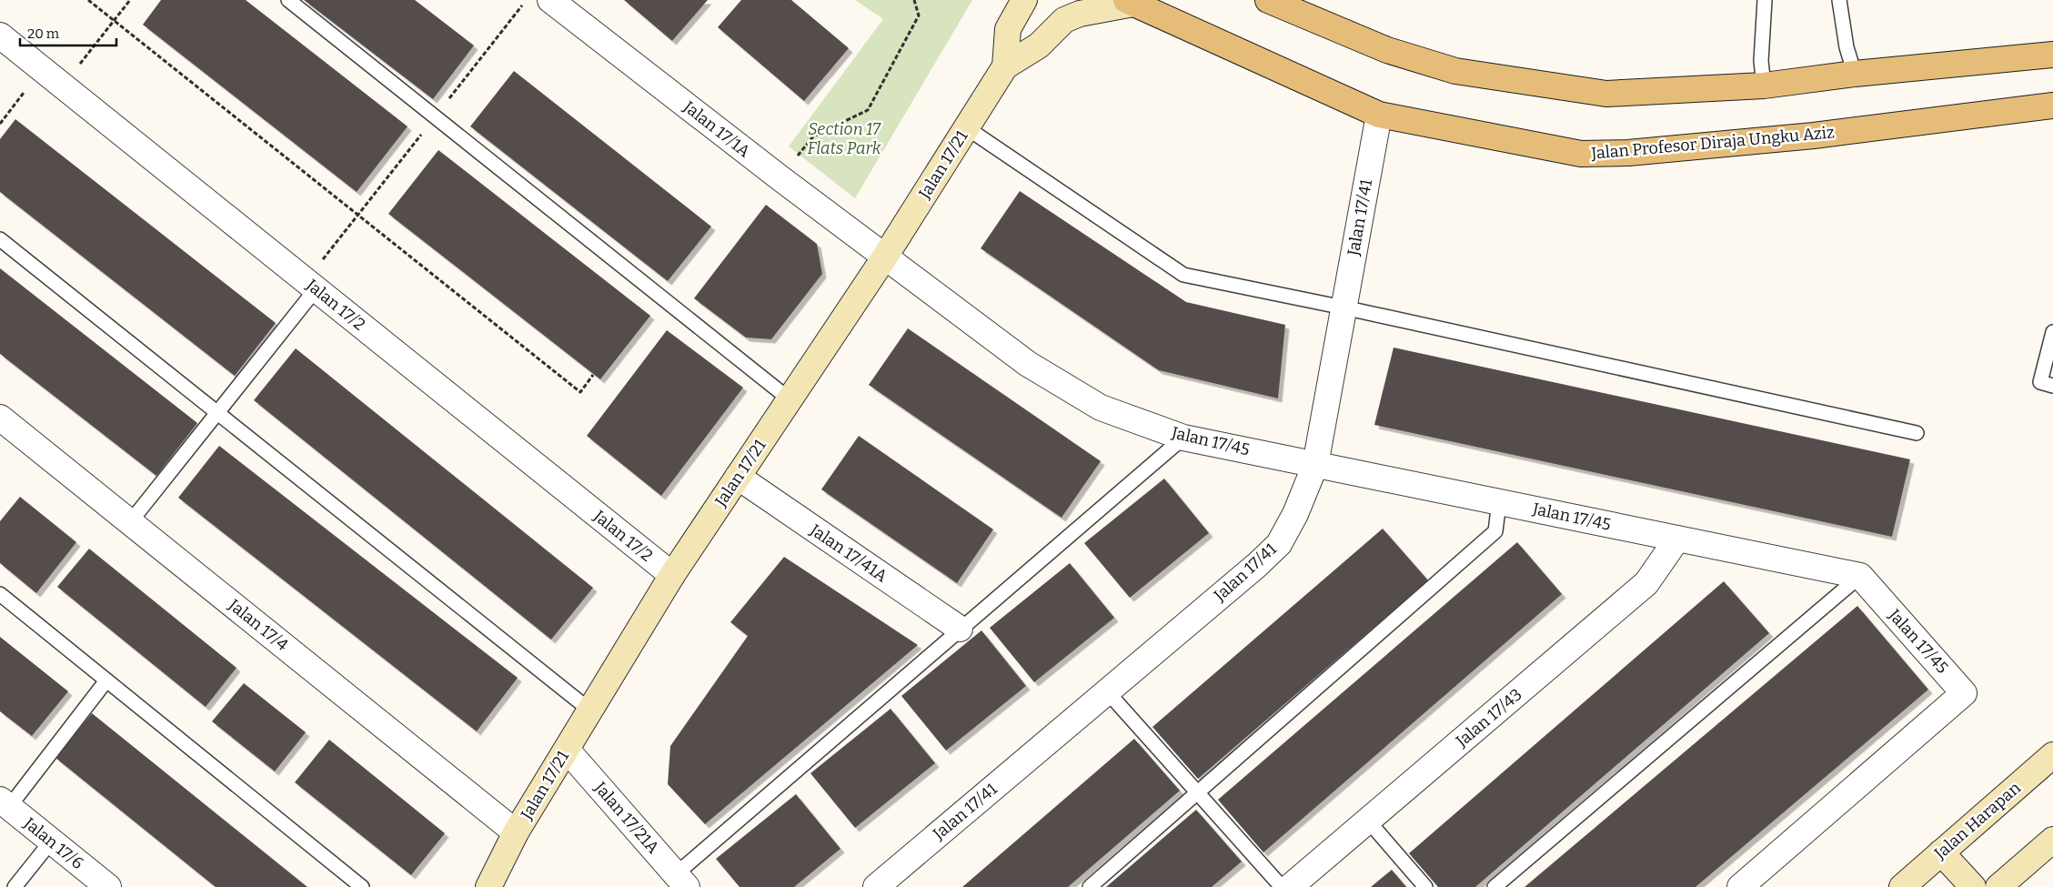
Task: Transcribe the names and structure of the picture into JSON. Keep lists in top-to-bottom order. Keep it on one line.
{"streets":{"main road":["Jalan Profesor Diraja Ungku Aziz"],"street":["Jalan 17/1A","Jalan 17/21","Jalan 17/41","Jalan 17/2","Jalan 17/45","Jalan 17/41A","Jalan 17/4","Jalan 17/43","Jalan 17/21A","Jalan Harapan","Jalan 17/6"]},"crossings":[["Jalan 17/1A","Jalan 17/21"],["Jalan 17/1A","Jalan 17/45"],["Jalan Profesor Diraja Ungku Aziz","Jalan 17/21"],["Jalan Profesor Diraja Ungku Aziz","Jalan 17/41"],["Jalan 17/21","Jalan 17/2"],["Jalan 17/21","Jalan 17/45"],["Jalan 17/21","Jalan 17/41A"],["Jalan 17/21","Jalan 17/4"],["Jalan 17/21","Jalan 17/21A"],["Jalan 17/41","Jalan 17/45"],["Jalan 17/45","Jalan 17/43"]],"parks":["Section 17 Flats Park"],"scale_bar":"20 m"}
